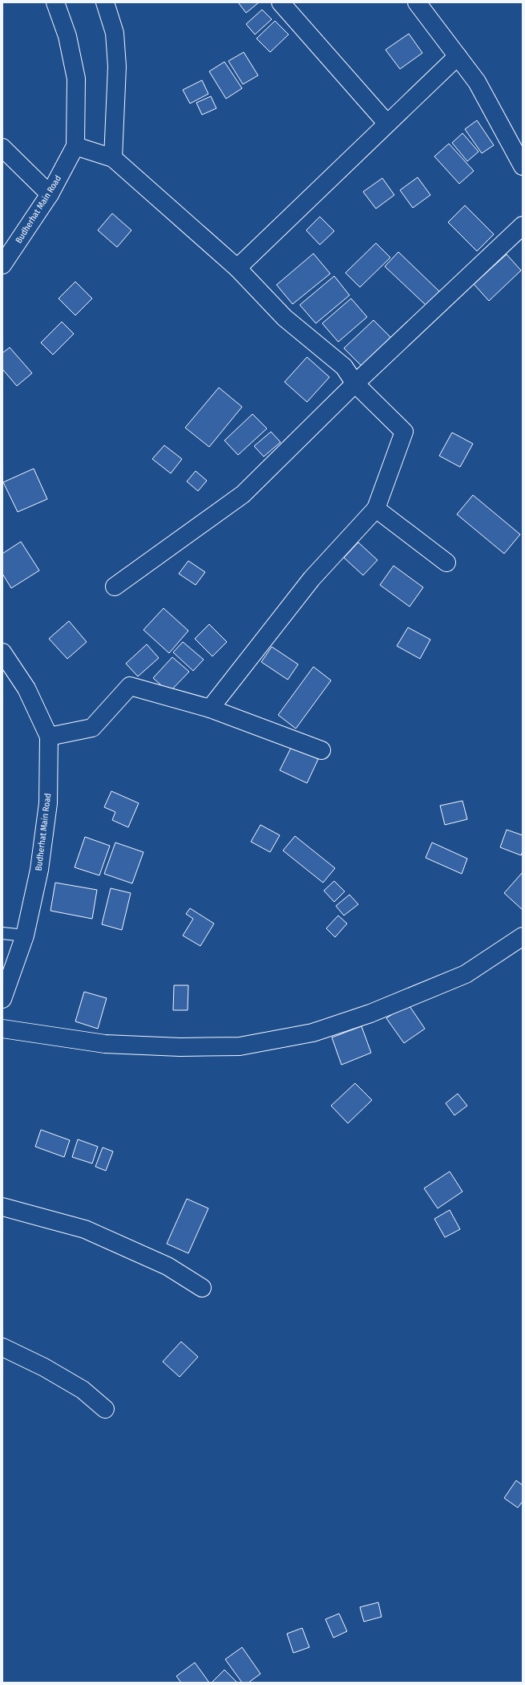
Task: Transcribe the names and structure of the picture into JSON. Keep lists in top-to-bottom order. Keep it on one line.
{"streets":{"street":["Budherhat Main Road"]}}
